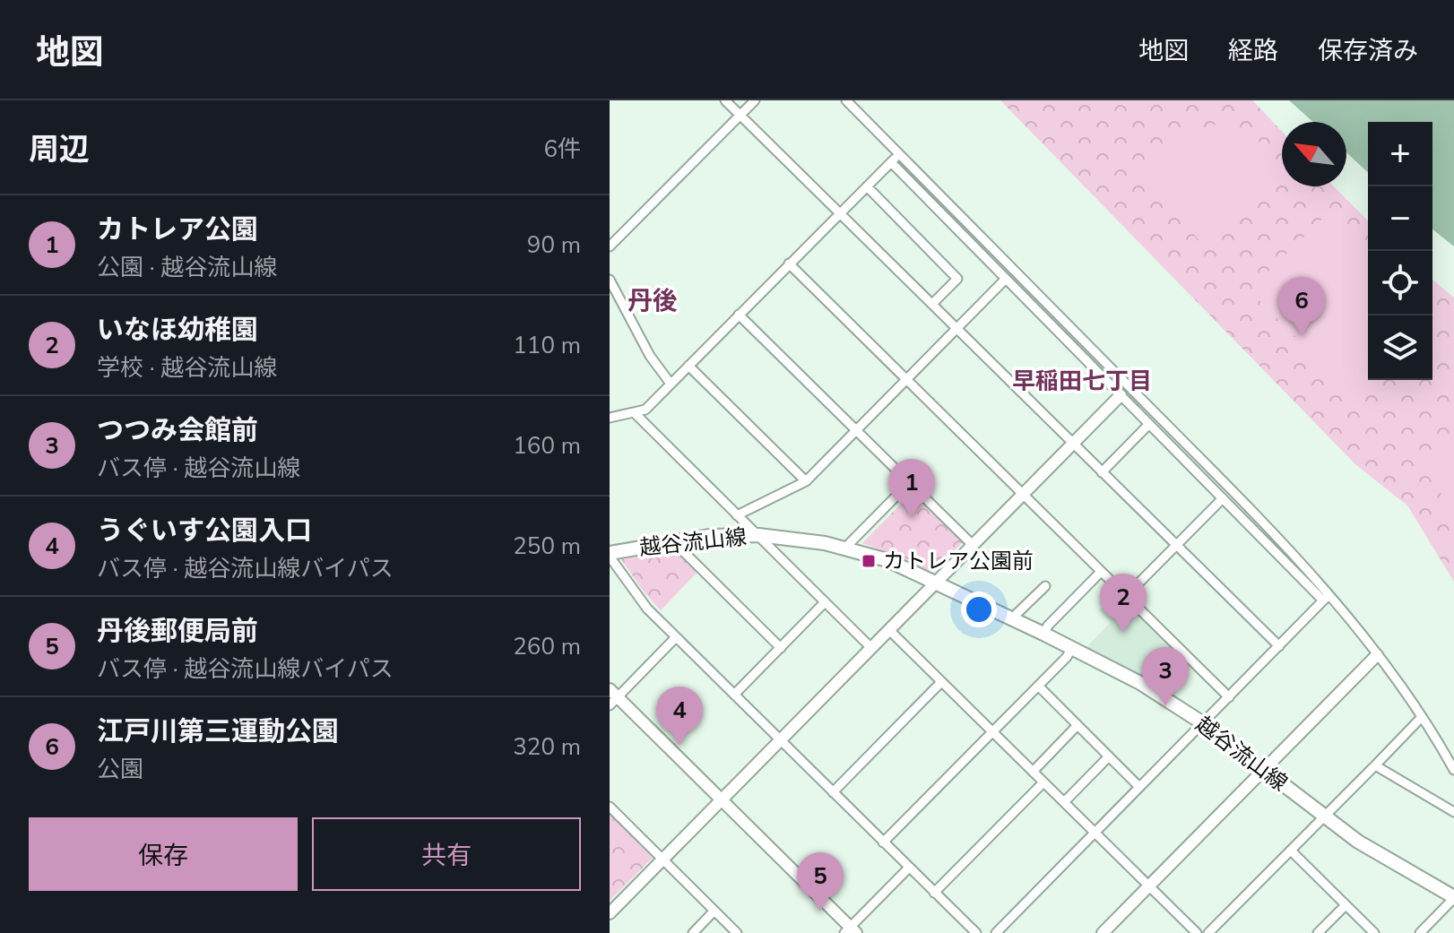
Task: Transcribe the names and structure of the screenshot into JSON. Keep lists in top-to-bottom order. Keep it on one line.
{"streets":{"main road":["越谷流山線"]},"districts":["丹後","早稲田七丁目"],"places":{"transit":["カトレア公園前"]},"north":"top left","page":{"header":"地図","nav":["地図","経路","保存済み"],"heading":["周辺","6件"],"map_buttons":["+","−"],"list":[{"mark":"1","name":"カトレア公園","note":"公園 · 越谷流山線","value":"90 m"},{"mark":"2","name":"いなほ幼稚園","note":"学校 · 越谷流山線","value":"110 m"},{"mark":"3","name":"つつみ会館前","note":"バス停 · 越谷流山線","value":"160 m"},{"mark":"4","name":"うぐいす公園入口","note":"バス停 · 越谷流山線バイパス","value":"250 m"},{"mark":"5","name":"丹後郵便局前","note":"バス停 · 越谷流山線バイパス","value":"260 m"},{"mark":"6","name":"江戸川第三運動公園","note":"公園","value":"320 m"}],"pins":["6","1","2","3","4","5"],"buttons":["保存","共有"]}}
